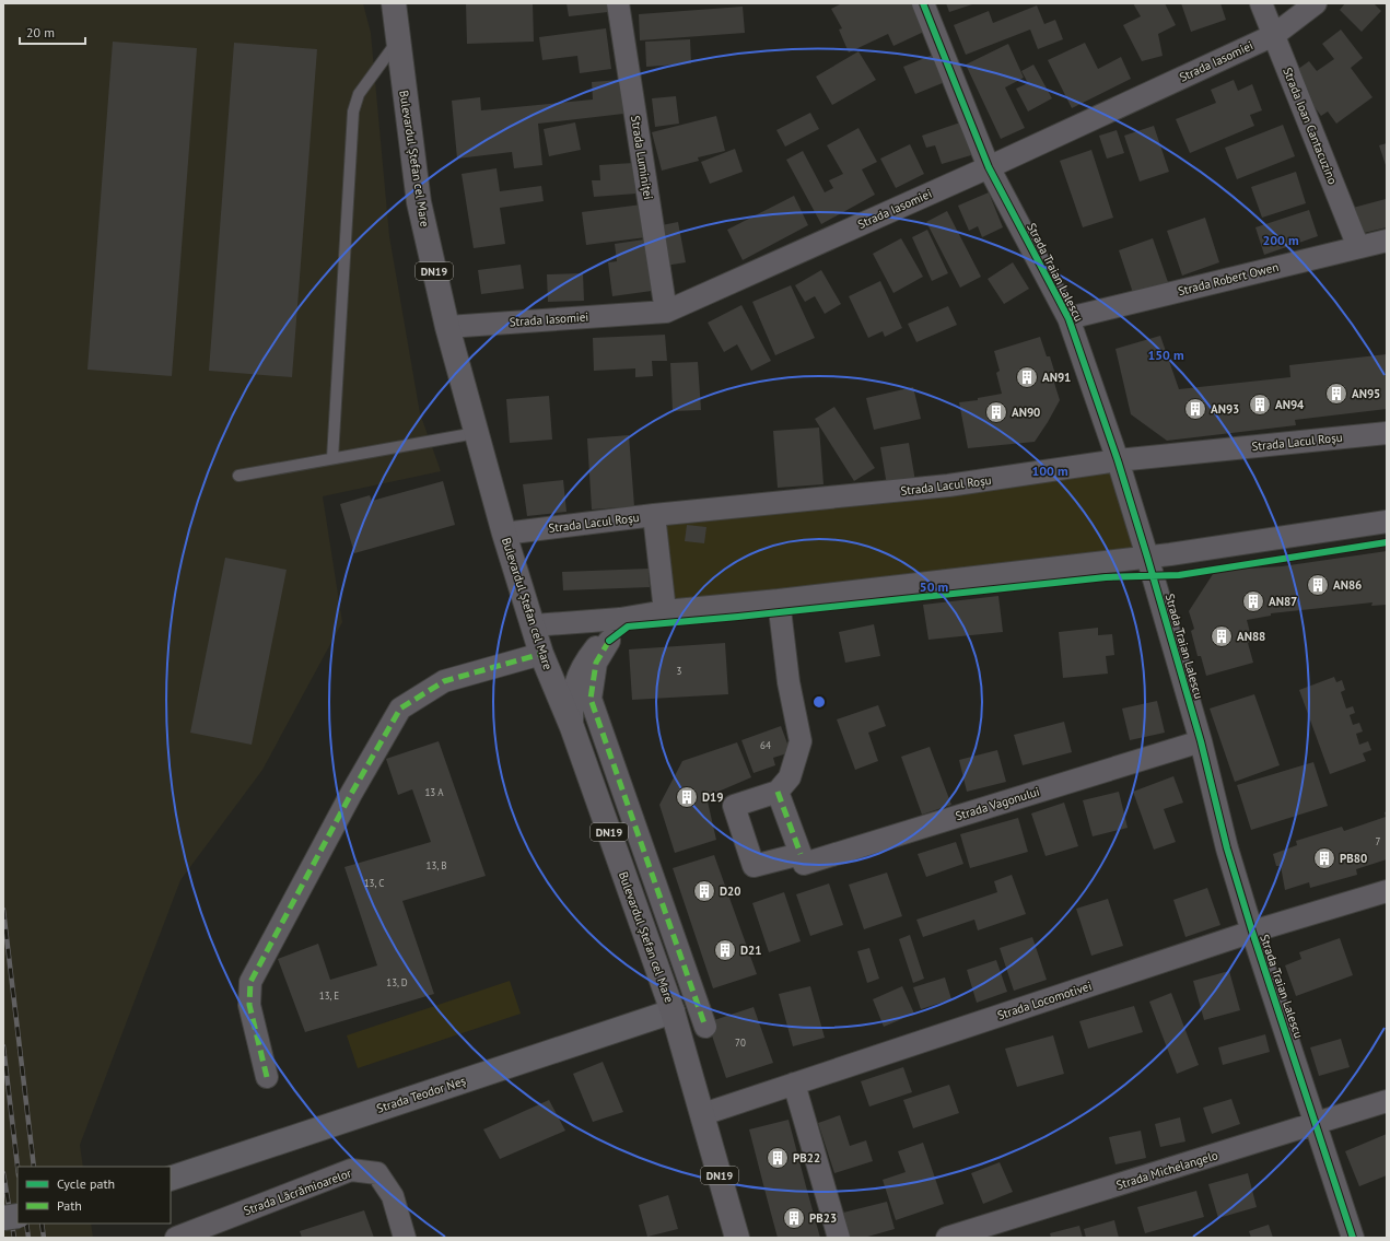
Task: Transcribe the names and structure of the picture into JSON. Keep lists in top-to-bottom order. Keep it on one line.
{"streets":{"main road":["Bulevardul Ștefan cel Mare","DN19","Strada Teodor Neș"],"street":["Strada Iasomiei","Strada Ioan Cantacuzino","Strada Luminiței","Strada Traian Lalescu","Strada Robert Owen","Strada Lacul Roșu","Strada Vagonului","Strada Locomotivei","Strada Michelangelo","Strada Lăcrămioarelor"]},"crossings":[["Strada Iasomiei","Strada Ioan Cantacuzino"],["Strada Iasomiei","Strada Luminiței"],["Strada Iasomiei","Bulevardul Ștefan cel Mare"],["Strada Iasomiei","Strada Traian Lalescu"],["Strada Ioan Cantacuzino","Strada Robert Owen"],["Bulevardul Ștefan cel Mare","Strada Lacul Roșu"],["Bulevardul Ștefan cel Mare","Strada Locomotivei"],["Bulevardul Ștefan cel Mare","Strada Teodor Neș"],["Strada Traian Lalescu","Strada Robert Owen"],["Strada Traian Lalescu","Strada Lacul Roșu"],["Strada Traian Lalescu","Strada Vagonului"],["Strada Traian Lalescu","Strada Locomotivei"],["Strada Traian Lalescu","Strada Michelangelo"]],"places":{"building":["AN91","AN95","AN94","AN93","AN90","AN86","AN87","AN88","D19","PB80","D20","D21","PB22","PB23"]},"house_numbers":["3","64","13 A","7","13, B","13, C","13, D","13, E","70"],"legend":["Cycle path","Path"],"scale_bar":"20 m","rings":["200 m","150 m","100 m","50 m"]}
